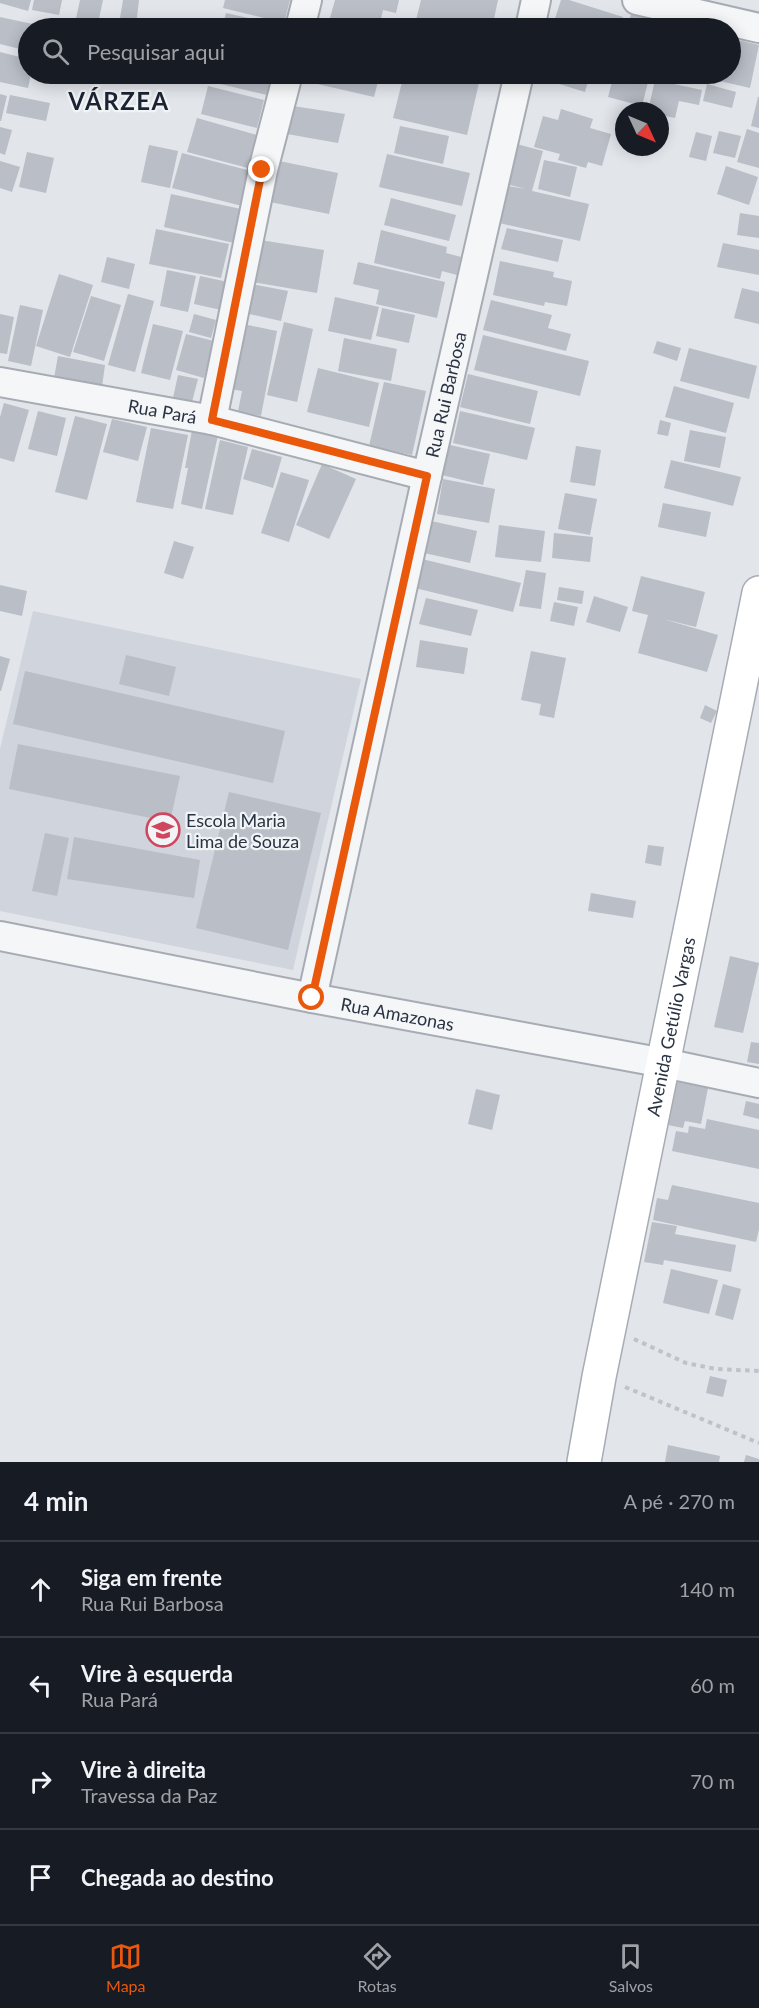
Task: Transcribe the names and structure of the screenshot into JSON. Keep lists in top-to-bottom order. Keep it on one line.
{"streets":{"street":["Rua Rui Barbosa","Rua Pará","Rua Amazonas","Avenida Getúlio Vargas"]},"crossings":[["Rua Rui Barbosa","Rua Pará"],["Rua Rui Barbosa","Rua Amazonas"],["Rua Amazonas","Avenida Getúlio Vargas"]],"districts":["VÁRZEA"],"places":{"school or university":["Escola Maria Lima de Souza"]},"north":"bottom right","page":{"search":"Pesquisar aqui","heading":["4 min","A pé · 270 m"],"list":[["Siga em frente","Rua Rui Barbosa","140 m"],["Vire à esquerda","Rua Pará","60 m"],["Vire à direita","Travessa da Paz","70 m"],"Chegada ao destino"],"nav":["Mapa","Rotas","Salvos"]}}
